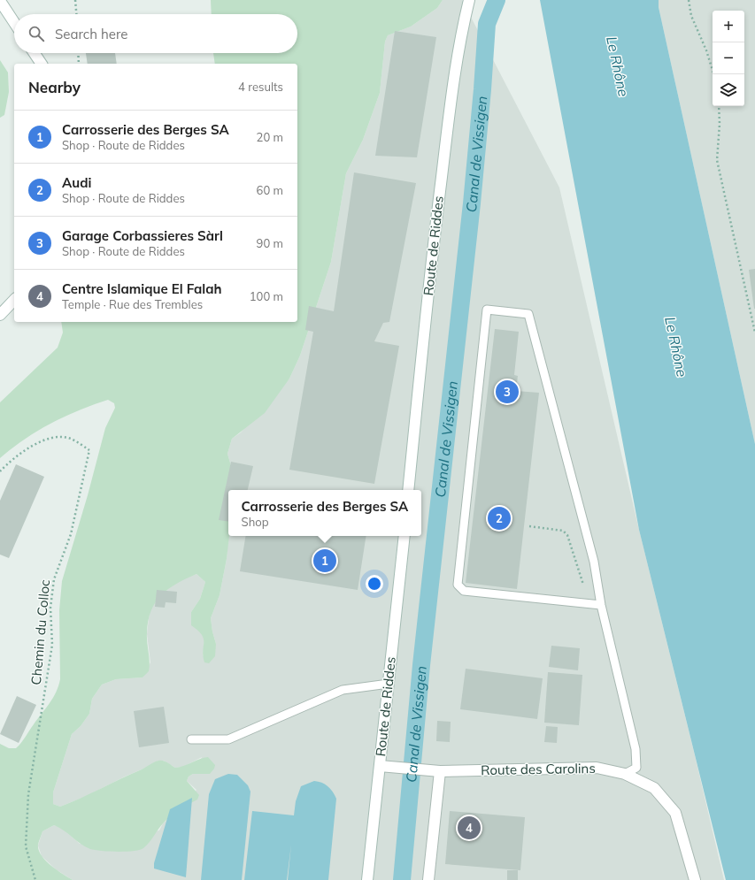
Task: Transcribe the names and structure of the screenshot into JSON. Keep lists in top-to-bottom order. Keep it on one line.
{"streets":{"street":["Route de Riddes","Route des Carolins"],"path":["Chemin du Colloc"]},"crossings":[["Route de Riddes","Route des Carolins"]],"water":["Le Rhône","Canal de Vissigen"],"page":{"map_buttons":["+","−"],"search":"Search here","heading":["Nearby","4 results"],"list":[{"mark":"1","name":"Carrosserie des Berges SA","note":"Shop · Route de Riddes","value":"20 m"},{"mark":"2","name":"Audi","note":"Shop · Route de Riddes","value":"60 m"},{"mark":"3","name":"Garage Corbassieres Sàrl","note":"Shop · Route de Riddes","value":"90 m"},{"mark":"4","name":"Centre Islamique El Falah","note":"Temple · Rue des Trembles","value":"100 m"}],"pins":["3","2","1","4"],"popup":["Carrosserie des Berges SA","Shop"]}}
